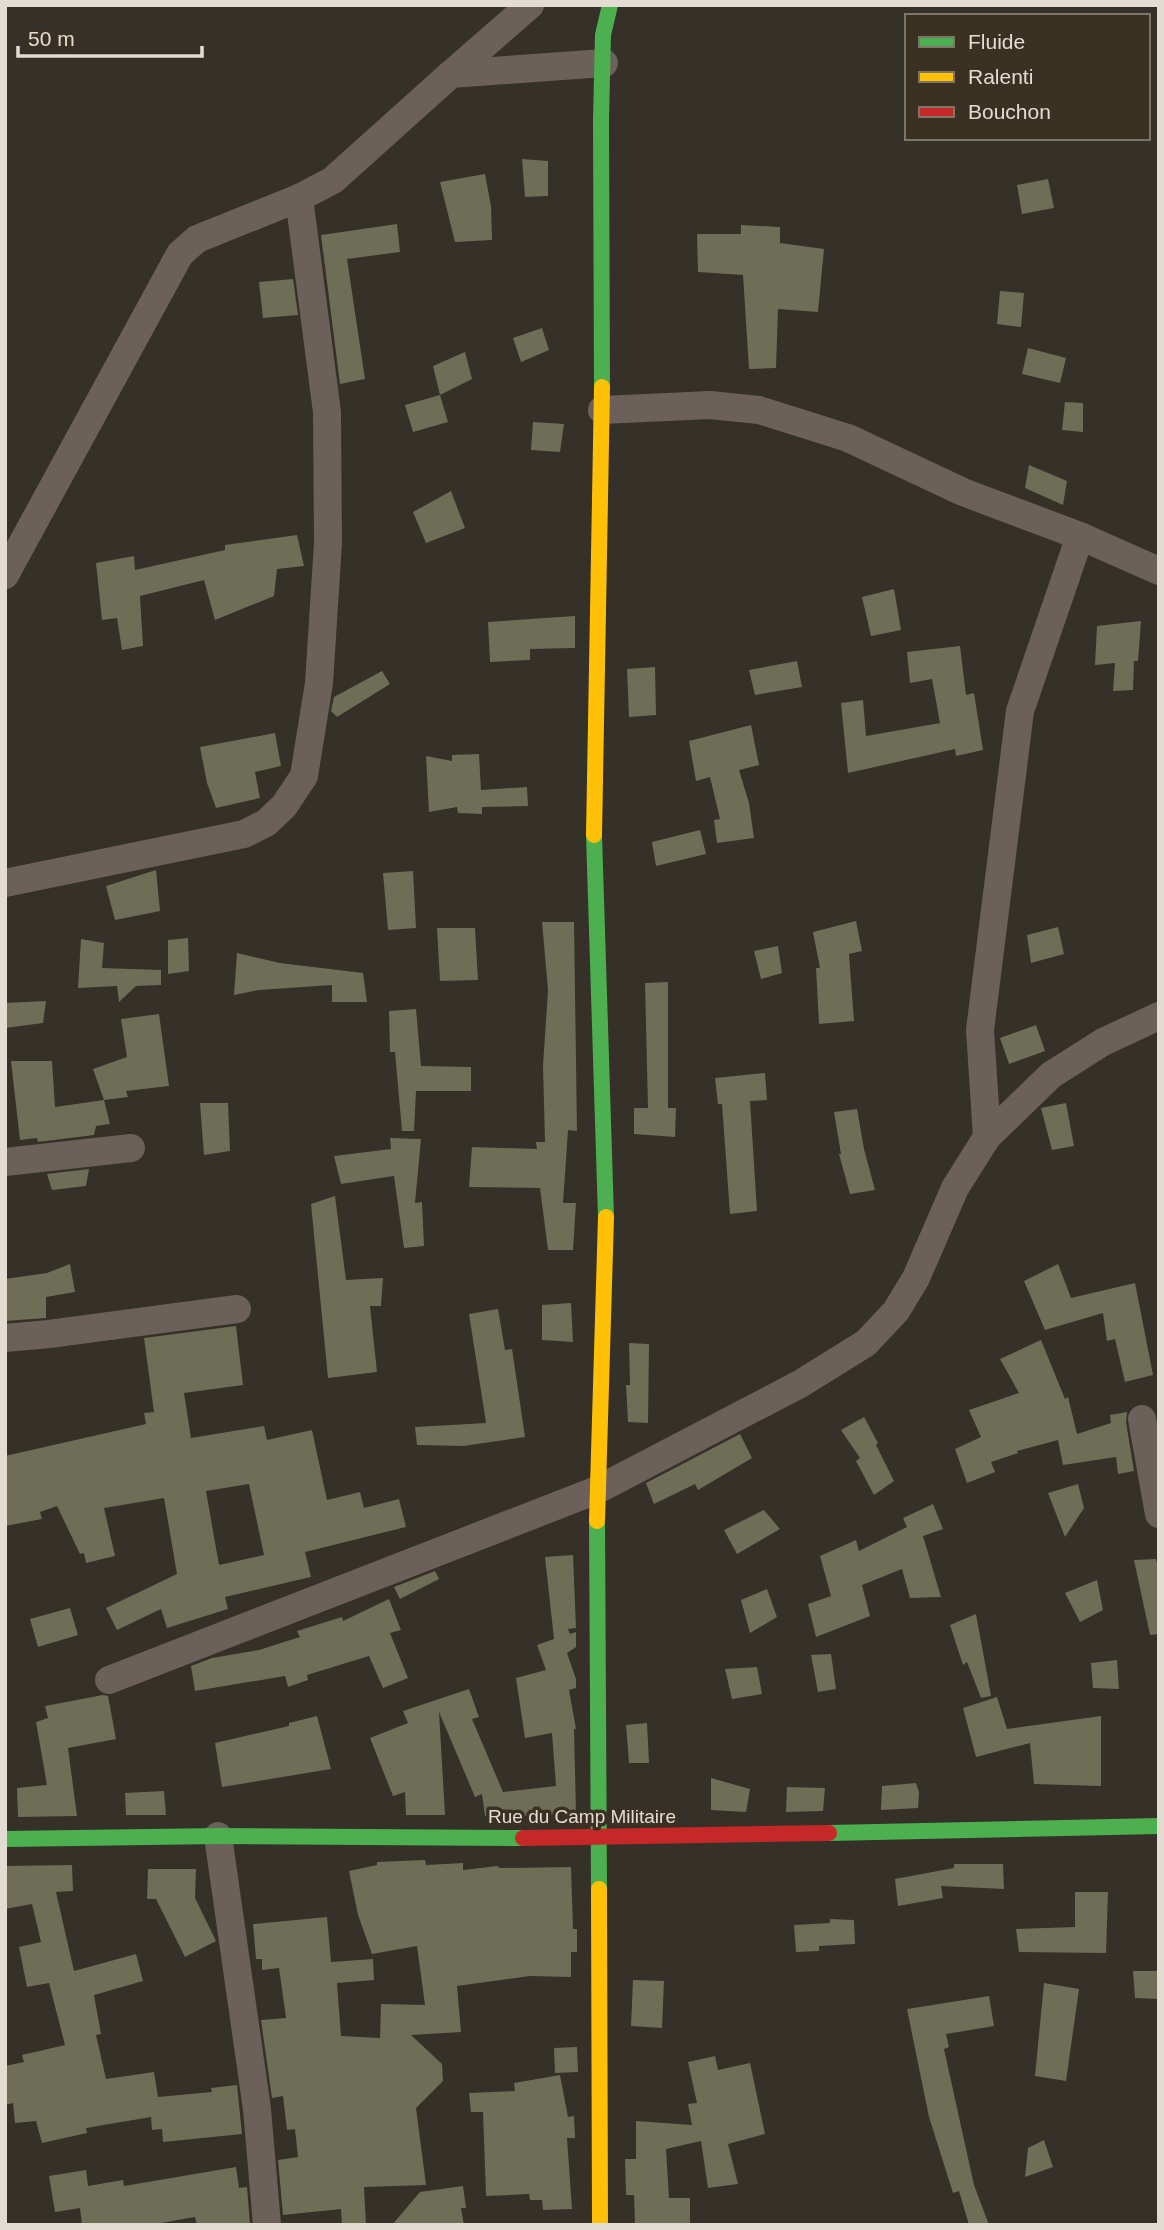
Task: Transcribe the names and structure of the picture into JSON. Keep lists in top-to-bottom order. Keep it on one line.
{"streets":{"street":["Rue du Camp Militaire"]},"legend":["Fluide","Ralenti","Bouchon"],"scale_bar":"50 m"}
